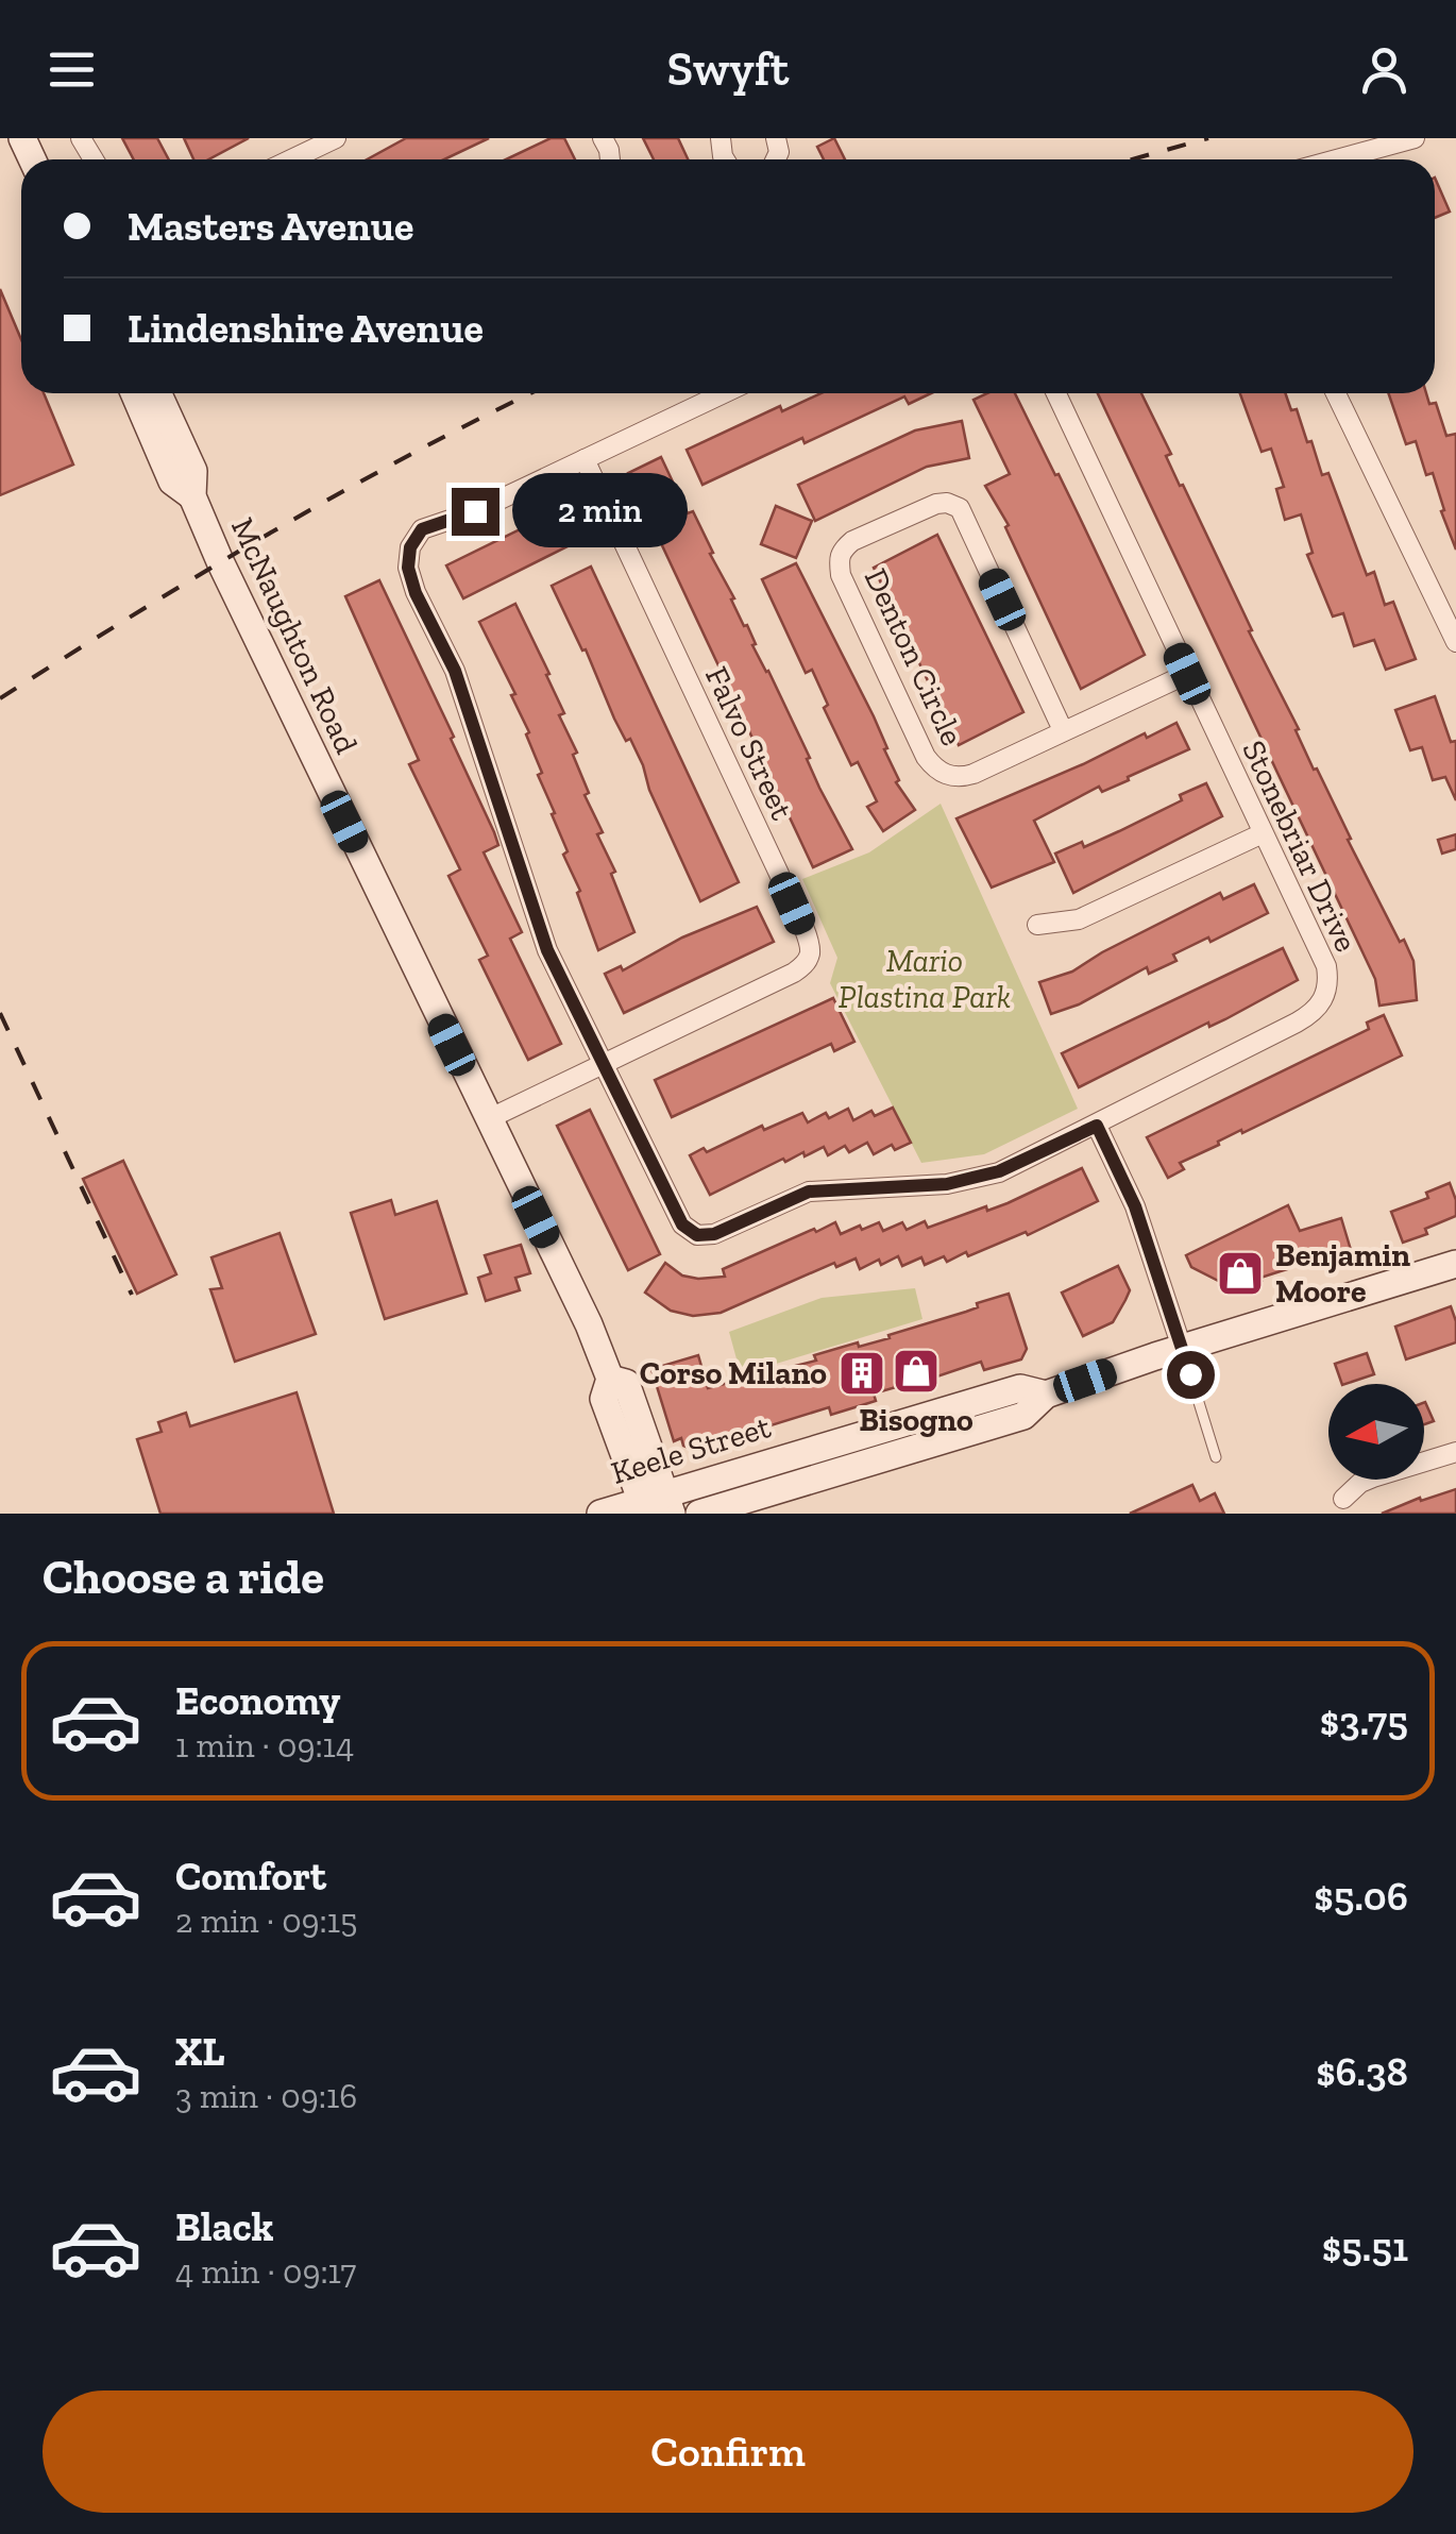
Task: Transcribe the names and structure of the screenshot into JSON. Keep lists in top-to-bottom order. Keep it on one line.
{"streets":{"street":["McNaughton Road","Denton Circle","Falvo Street","Stonebriar Drive","Keele Street"]},"crossings":[["McNaughton Road","Falvo Street"],["McNaughton Road","Keele Street"],["Denton Circle","Stonebriar Drive"],["Falvo Street","Stonebriar Drive"]],"parks":["Mario Plastina Park"],"places":{"shop":["Benjamin Moore","Bisogno"],"building":["Corso Milano"]},"north":"left","page":{"header":"Swyft","banner":["Masters Avenue","Lindenshire Avenue"],"bubble":"2 min","heading":"Choose a ride","list":[{"name":"Economy","note":"1 min · 09:14","value":"$3.75"},{"name":"Comfort","note":"2 min · 09:15","value":"$5.06"},{"name":"XL","note":"3 min · 09:16","value":"$6.38"},{"name":"Black","note":"4 min · 09:17","value":"$5.51"}],"buttons":"Confirm"}}
